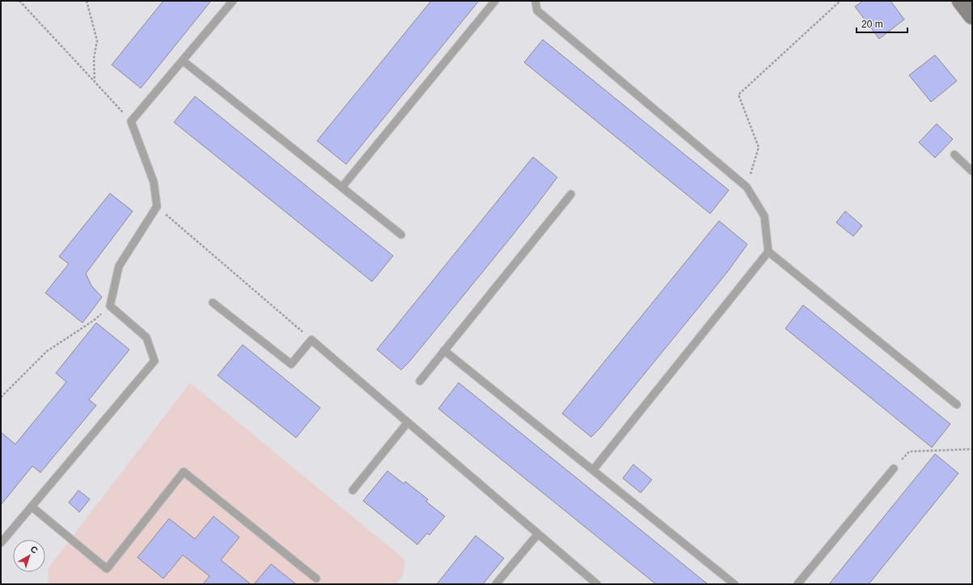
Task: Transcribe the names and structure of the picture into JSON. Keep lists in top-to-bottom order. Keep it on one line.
{"scale_bar":"20 m","north":"top right"}
